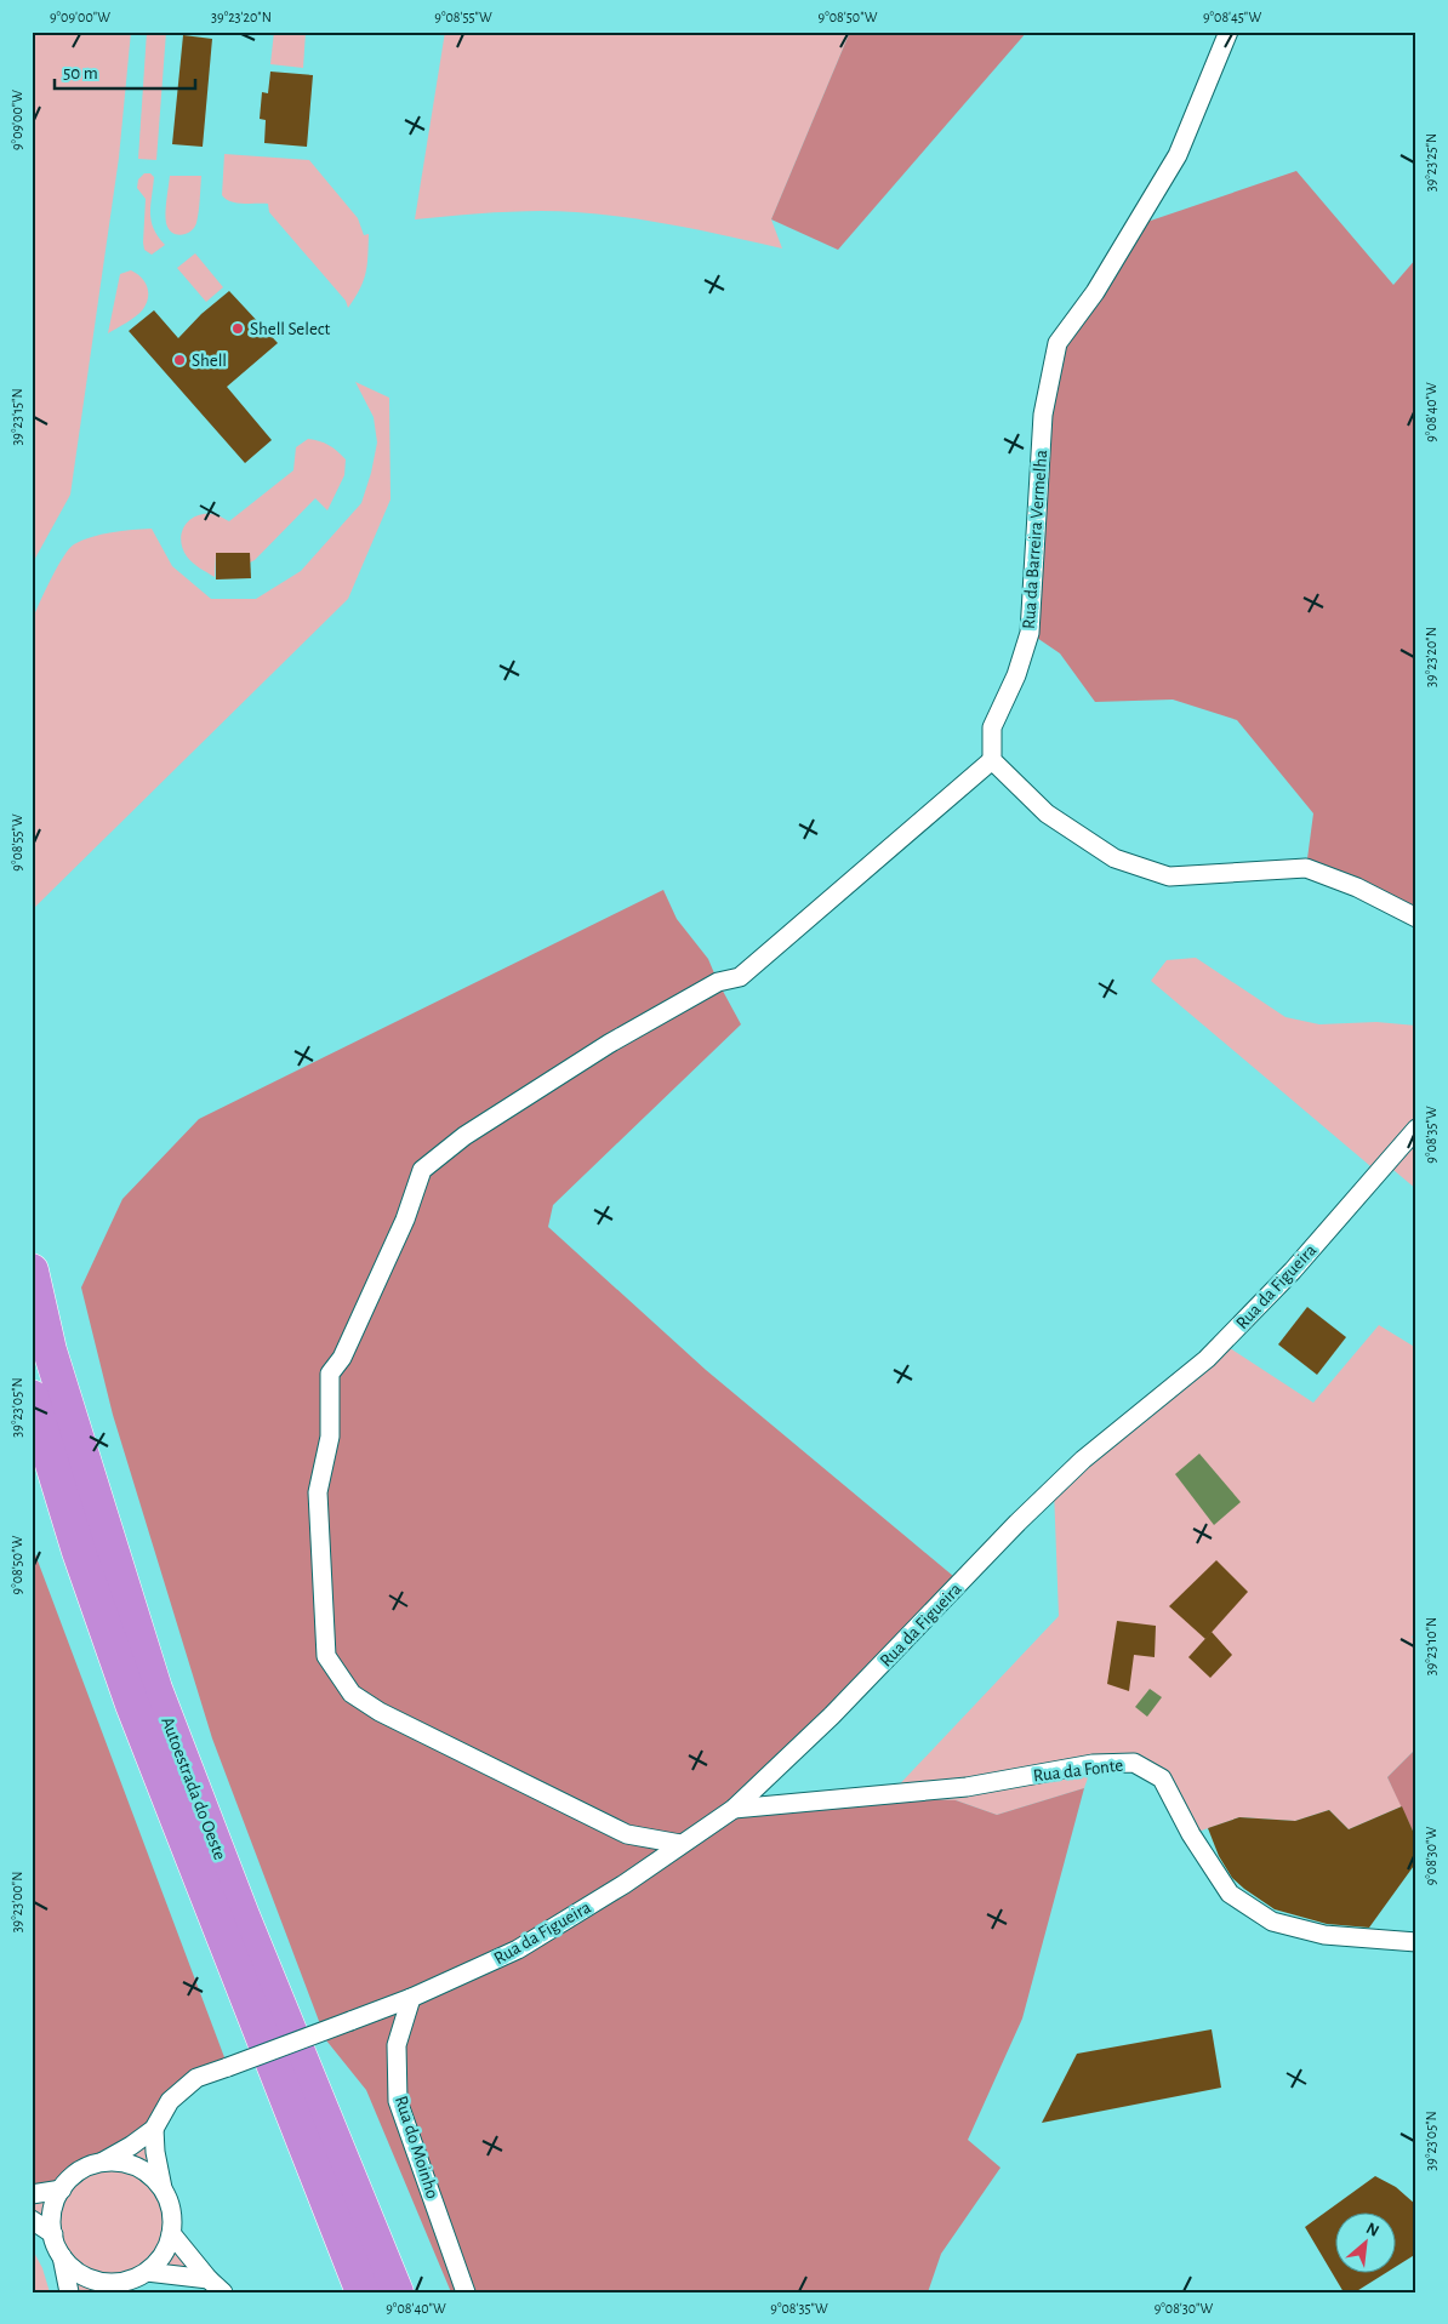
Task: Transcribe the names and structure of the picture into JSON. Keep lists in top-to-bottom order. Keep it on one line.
{"streets":{"highway":["Autoestrada do Oeste"],"street":["Rua da Barreira Vermelha","Rua da Figueira","Rua da Fonte","Rua do Moinho"]},"crossings":[["Rua da Figueira","Rua da Fonte"],["Rua da Figueira","Rua do Moinho"]],"places":["Shell Select","Shell"],"scale_bar":"50 m","north":"top right","coordinates":["9°09'00\"W","39°23'20\"N","9°08'55\"W","9°08'50\"W","9°08'45\"W","39°23'25\"N","9°08'40\"W","39°23'15\"N","9°08'35\"W","39°23'05\"N","39°23'10\"N","9°08'30\"W","39°23'00\"N"]}
